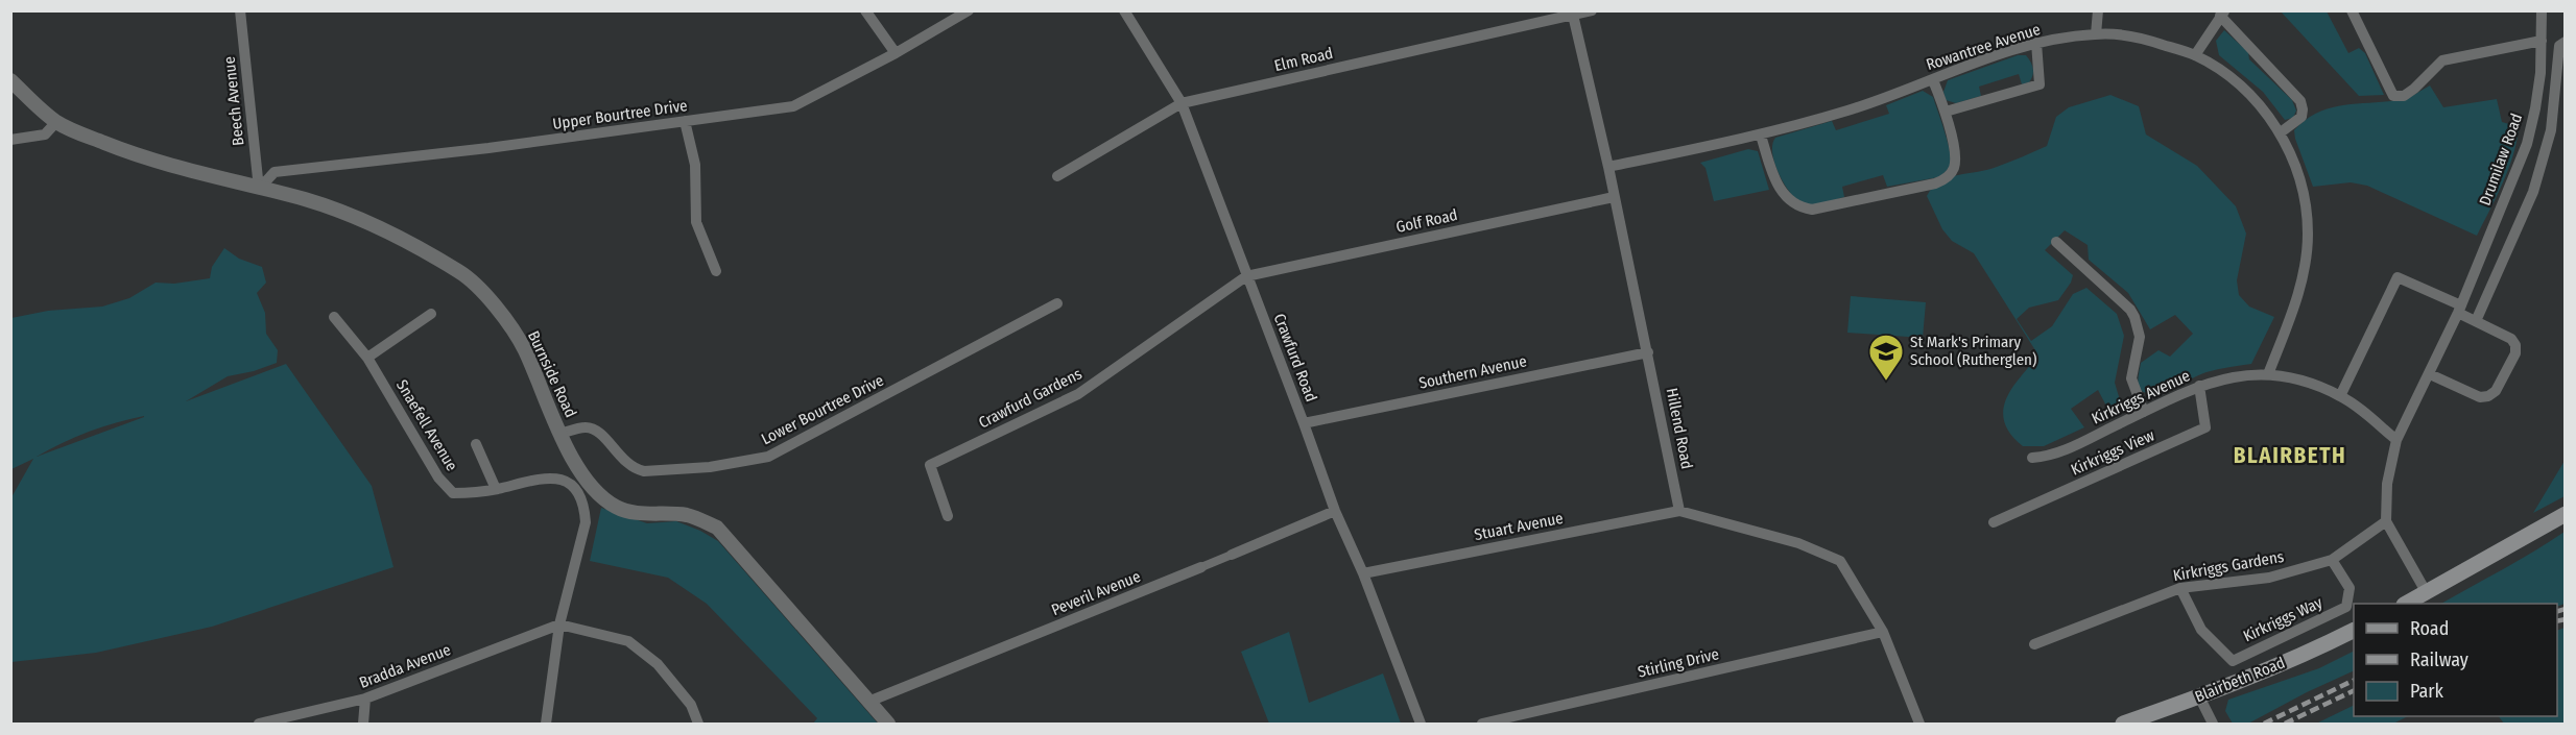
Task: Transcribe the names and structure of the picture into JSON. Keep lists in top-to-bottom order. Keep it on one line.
{"streets":{"main road":["Blairbeth Road"],"street":["Rowantree Avenue","Elm Road","Beech Avenue","Upper Bourtree Drive","Drumilaw Road","Golf Road","Crawfurd Road","Southern Avenue","Burnside Road","Kirkriggs Avenue","Crawfurd Gardens","Lower Bourtree Drive","Snaefell Avenue","Hillend Road","Kirkriggs View","Stuart Avenue","Kirkriggs Gardens","Peveril Avenue","Kirkriggs Way","Stirling Drive","Bradda Avenue"]},"crossings":[["Rowantree Avenue","Kirkriggs Avenue"],["Rowantree Avenue","Hillend Road"],["Elm Road","Crawfurd Road"],["Elm Road","Hillend Road"],["Beech Avenue","Upper Bourtree Drive"],["Beech Avenue","Burnside Road"],["Upper Bourtree Drive","Burnside Road"],["Drumilaw Road","Kirkriggs Avenue"],["Drumilaw Road","Kirkriggs Gardens"],["Golf Road","Crawfurd Road"],["Golf Road","Crawfurd Gardens"],["Golf Road","Hillend Road"],["Crawfurd Road","Southern Avenue"],["Crawfurd Road","Crawfurd Gardens"],["Crawfurd Road","Stuart Avenue"],["Crawfurd Road","Peveril Avenue"],["Southern Avenue","Hillend Road"],["Burnside Road","Lower Bourtree Drive"],["Burnside Road","Peveril Avenue"],["Kirkriggs Avenue","Kirkriggs View"],["Snaefell Avenue","Bradda Avenue"],["Hillend Road","Stuart Avenue"],["Kirkriggs Gardens","Kirkriggs Way"]],"districts":["BLAIRBETH"],"places":{"school or university":["St Mark's Primary School (Rutherglen)"]},"legend":["Road","Railway","Park"]}
